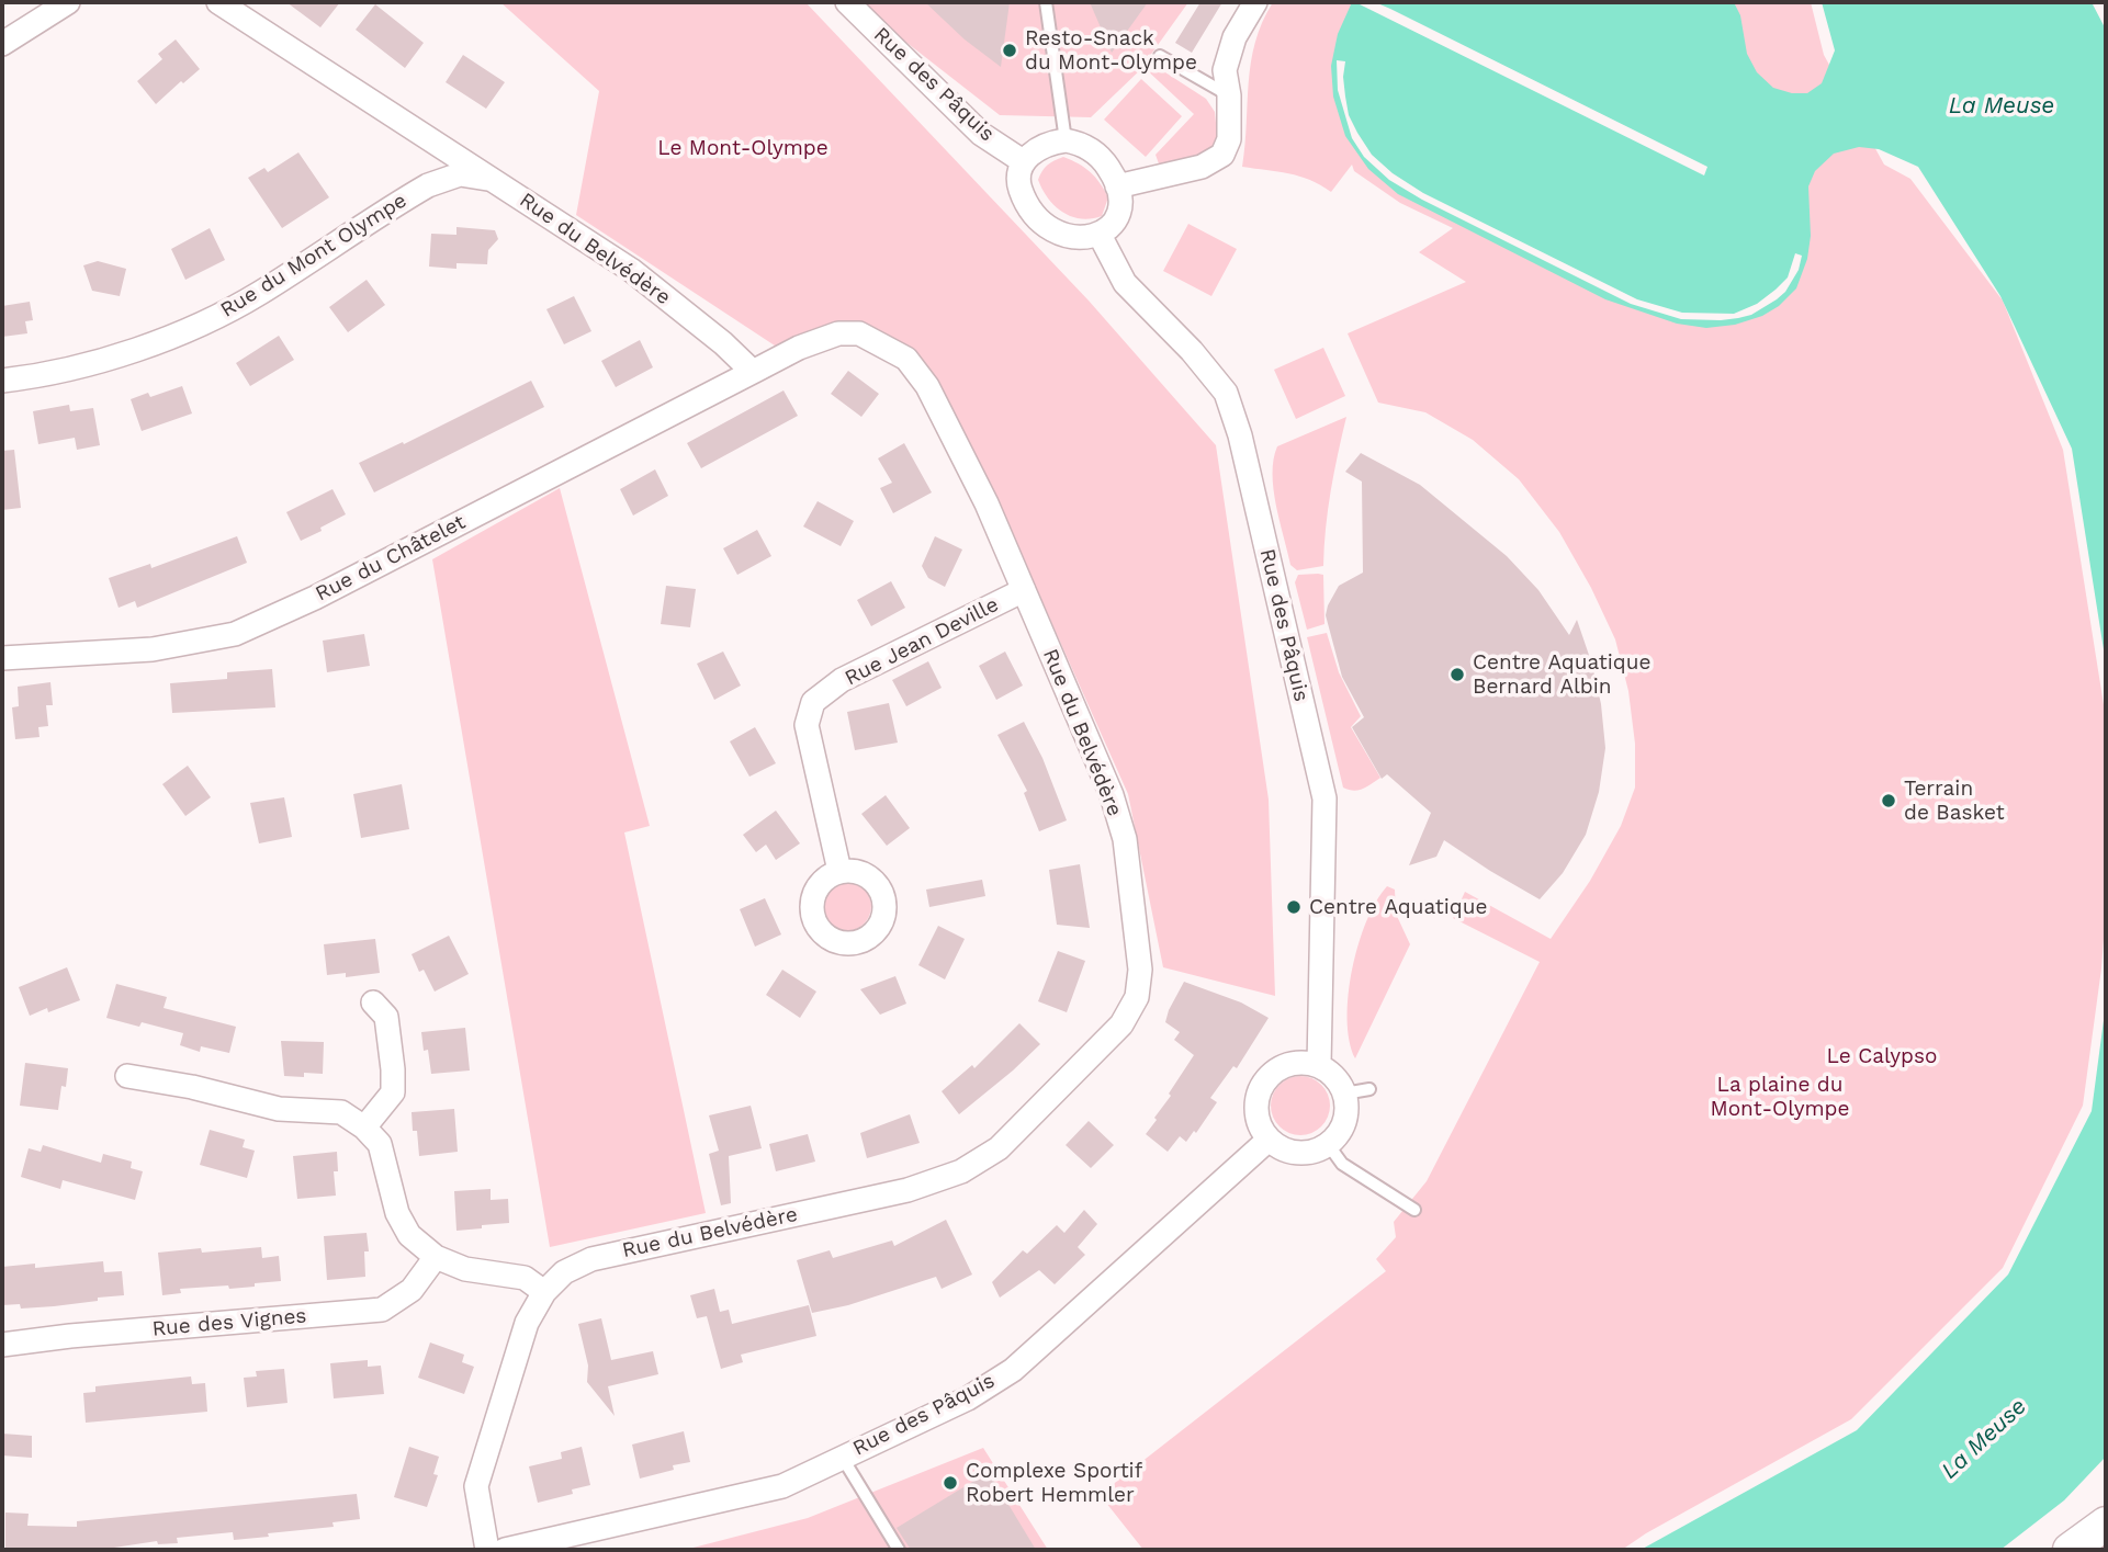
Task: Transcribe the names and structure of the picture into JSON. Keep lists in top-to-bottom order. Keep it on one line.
{"streets":{"street":["Rue des Pâquis","Rue du Belvédère","Rue du Mont Olympe","Rue du Châtelet","Rue Jean Deville","Rue des Vignes"]},"crossings":[["Rue du Belvédère","Rue du Mont Olympe"],["Rue du Belvédère","Rue du Châtelet"],["Rue du Belvédère","Rue Jean Deville"]],"water":["La Meuse"],"parks":["Le Mont-Olympe","Le Calypso","La plaine du Mont-Olympe"],"places":["Resto-Snack du Mont-Olympe","Centre Aquatique Bernard Albin","Terrain de Basket","Centre Aquatique","Complexe Sportif Robert Hemmler"]}
